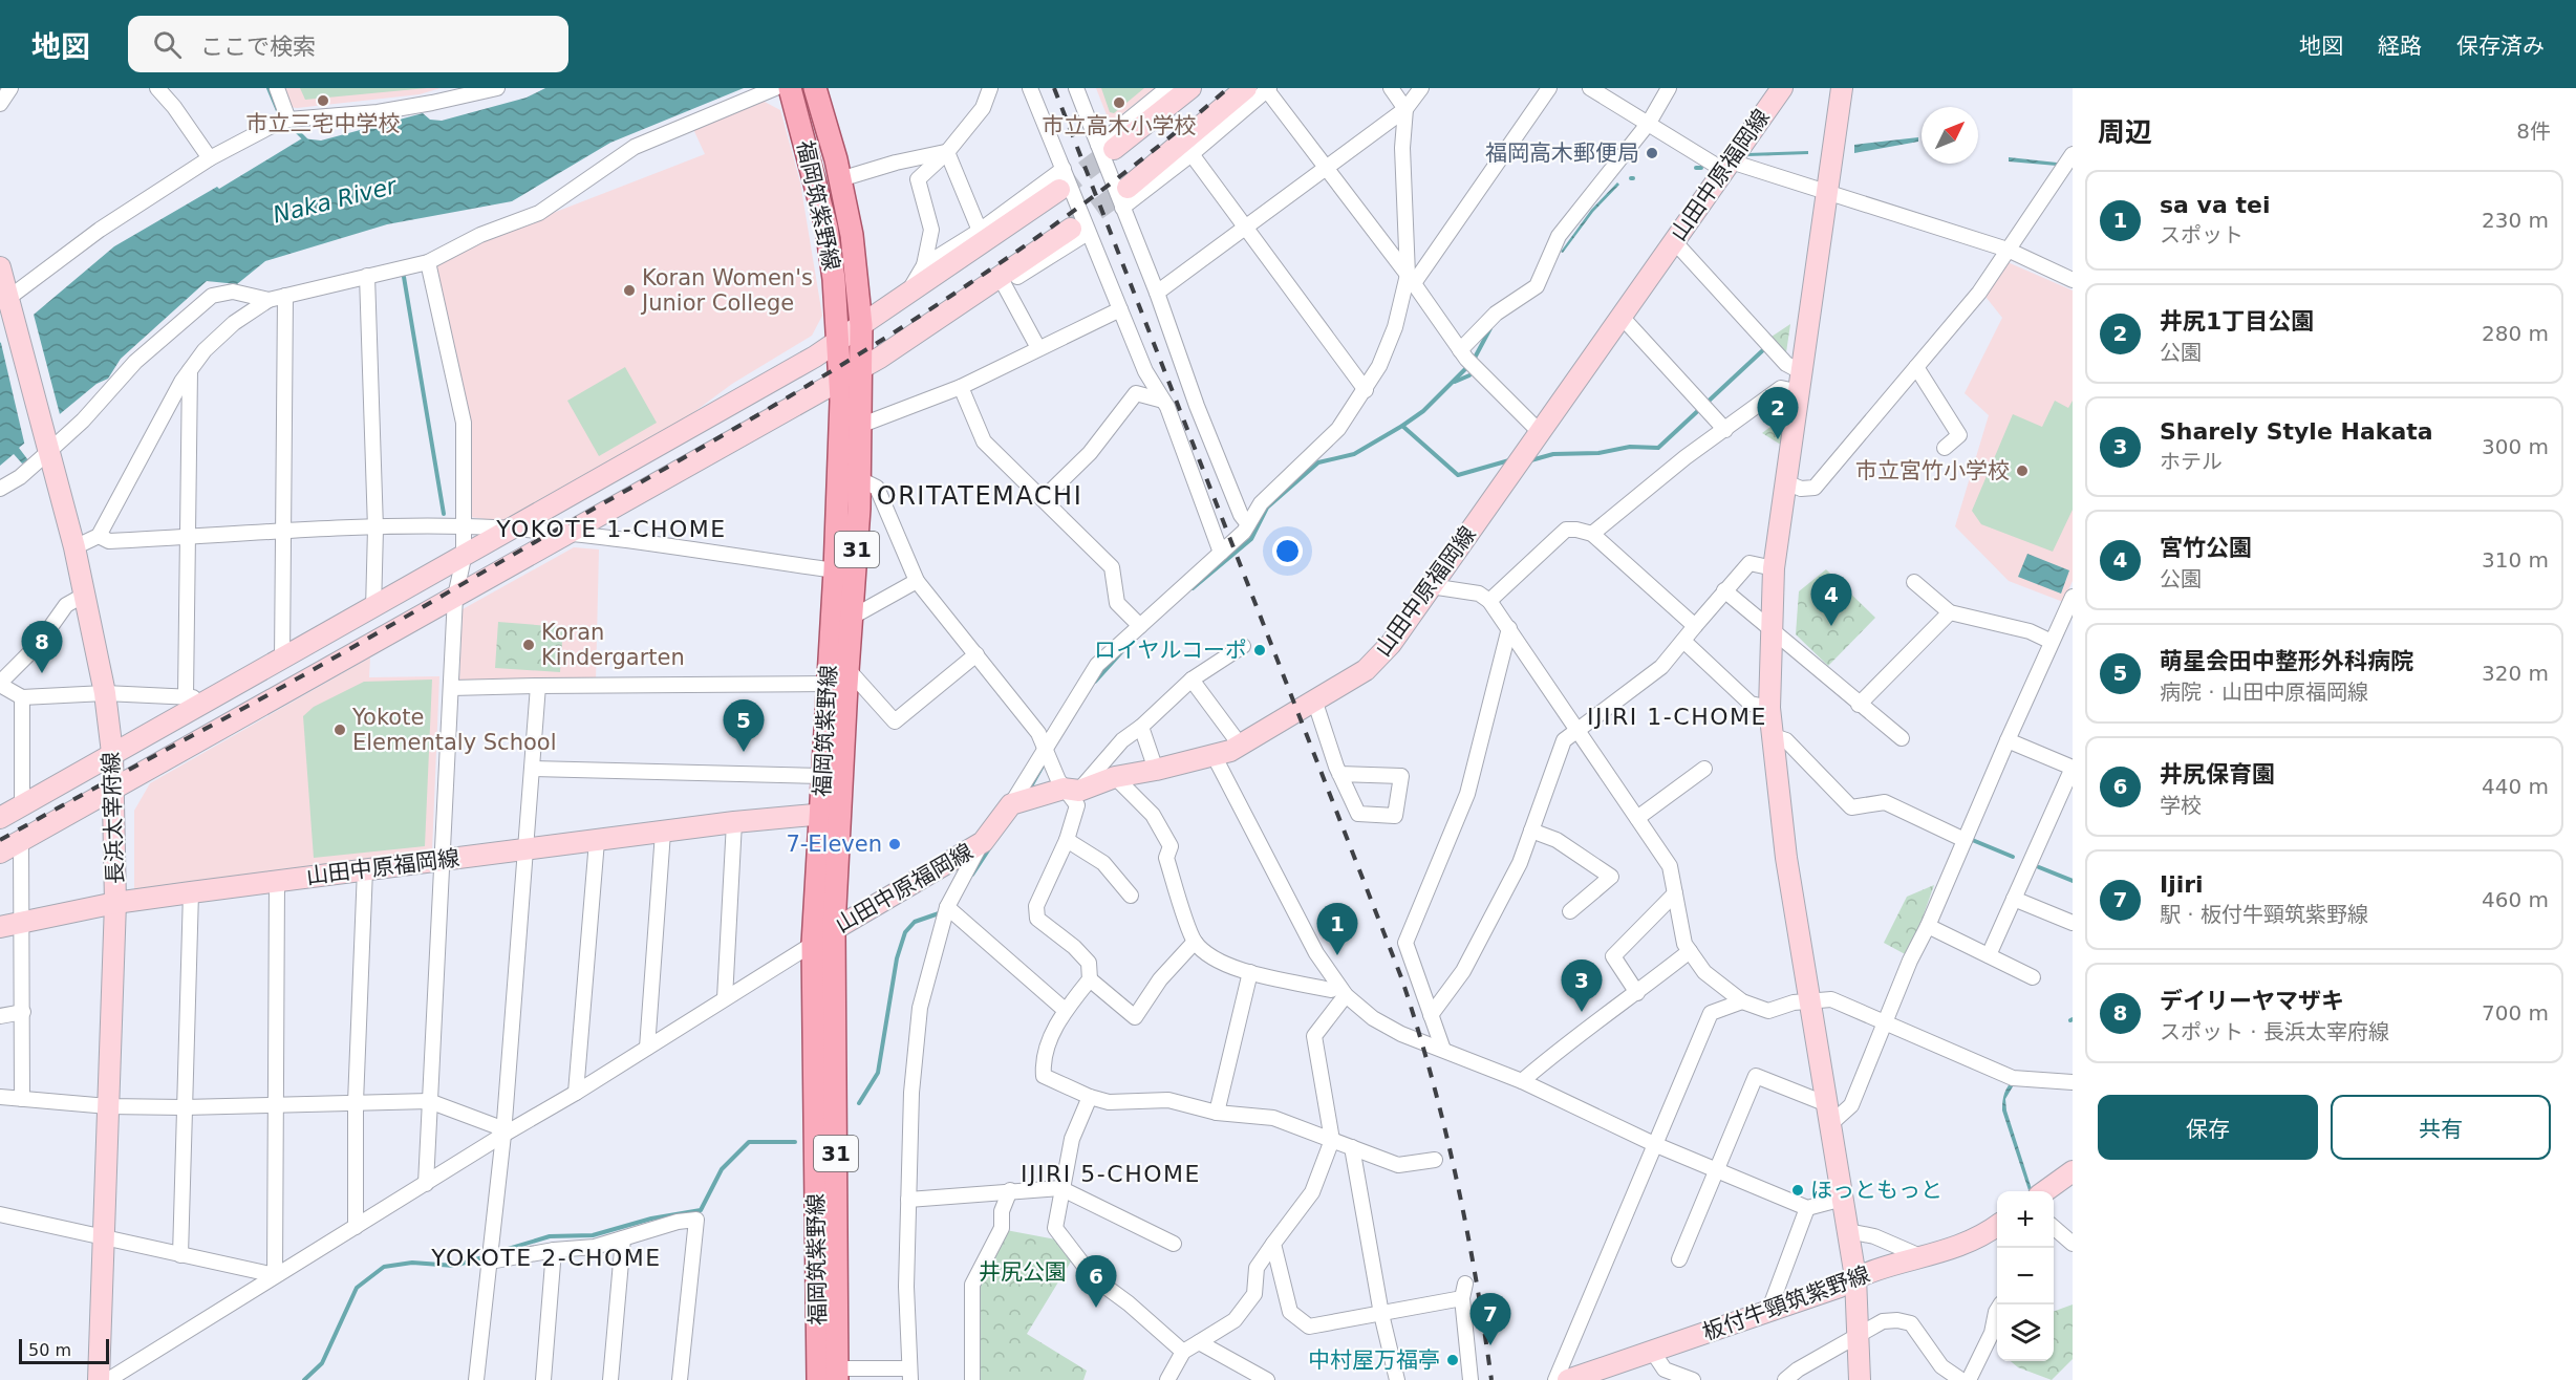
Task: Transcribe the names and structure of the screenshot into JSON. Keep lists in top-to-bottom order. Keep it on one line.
{"streets":{"main road":["福岡筑紫野線","31"],"street":["山田中原福岡線","長浜太宰府線","板付牛頸筑紫野線"]},"crossings":[["山田中原福岡線","福岡筑紫野線"],["山田中原福岡線","長浜太宰府線"]],"districts":["ORITATEMACHI","YOKOTE 1-CHOME","IJIRI 1-CHOME","IJIRI 5-CHOME","YOKOTE 2-CHOME"],"water":["Naka River"],"parks":["井尻公園"],"places":["市立三宅中学校","市立高木小学校","福岡高木郵便局","Koran Women's Junior College","市立宮竹小学校","Koran Kindergarten","ロイヤルコーポ","Yokote Elementaly School","7-Eleven","ほっともっと","中村屋万福亭"],"scale_bar":"50 m","north":"top right","page":{"header":"地図","search":"ここで検索","nav":["地図","経路","保存済み"],"heading":["周辺","8件"],"list":[{"mark":"1","name":"sa va tei","note":"スポット","value":"230 m"},{"mark":"2","name":"井尻1丁目公園","note":"公園","value":"280 m"},{"mark":"3","name":"Sharely Style Hakata","note":"ホテル","value":"300 m"},{"mark":"4","name":"宮竹公園","note":"公園","value":"310 m"},{"mark":"5","name":"萌星会田中整形外科病院","note":"病院 · 山田中原福岡線","value":"320 m"},{"mark":"6","name":"井尻保育園","note":"学校","value":"440 m"},{"mark":"7","name":"Ijiri","note":"駅 · 板付牛頸筑紫野線","value":"460 m"},{"mark":"8","name":"デイリーヤマザキ","note":"スポット · 長浜太宰府線","value":"700 m"}],"pins":["2","4","8","5","1","3","6","7"],"buttons":["保存","共有"],"map_buttons":["+","−"],"scale":"50 m"}}
